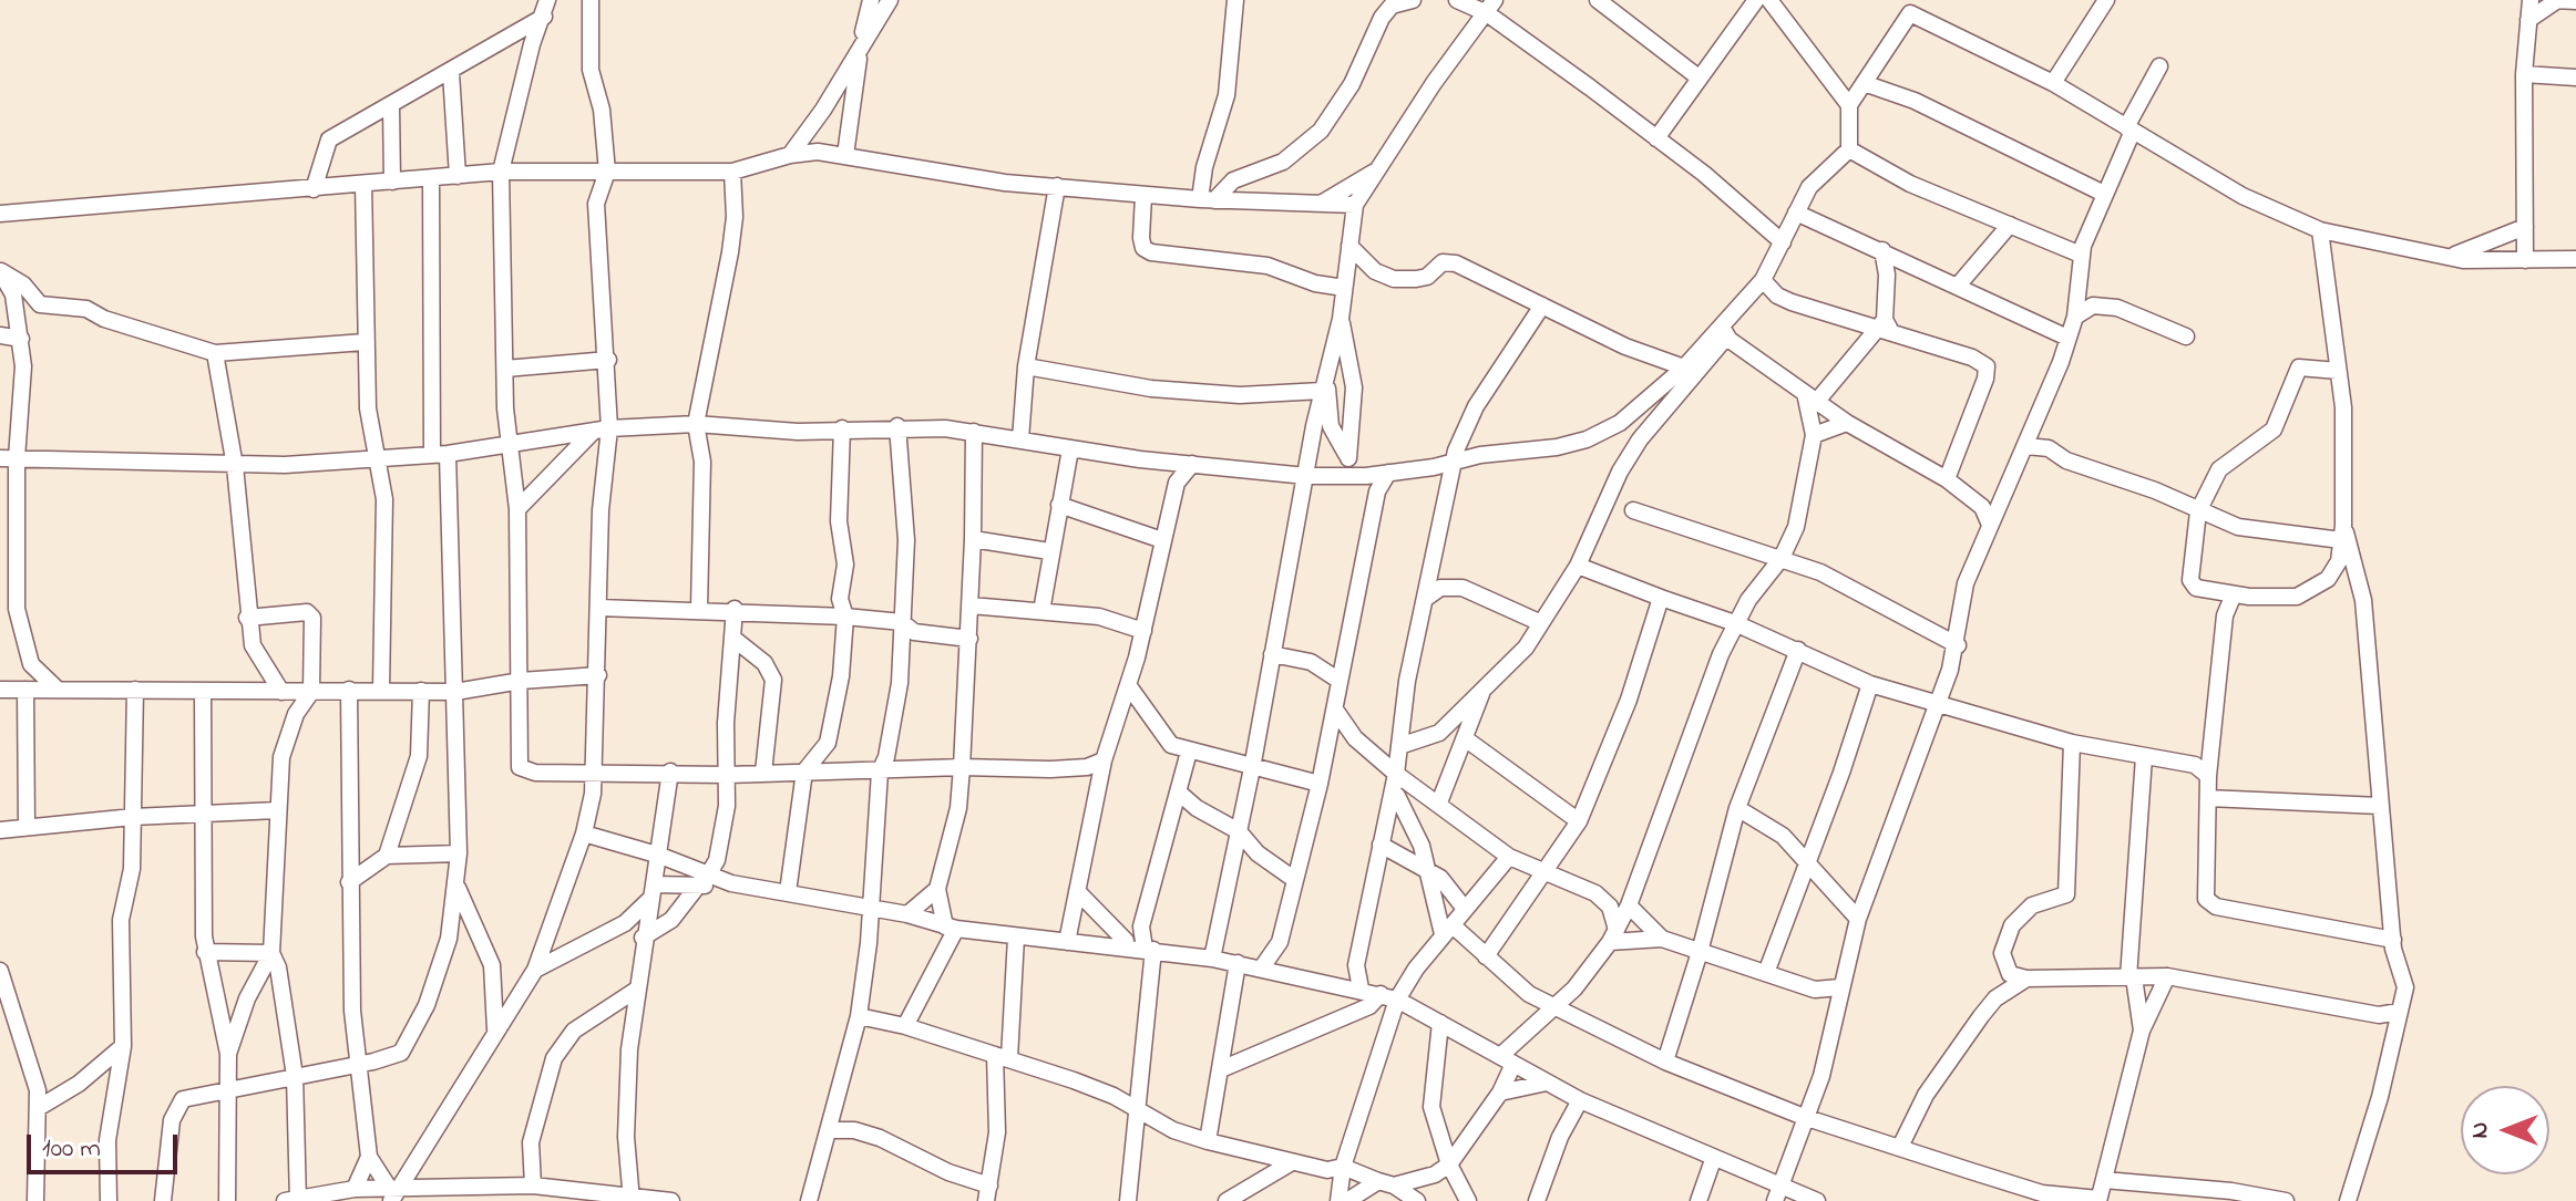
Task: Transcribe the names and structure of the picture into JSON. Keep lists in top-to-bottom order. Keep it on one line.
{"scale_bar":"100 m","north":"left"}
